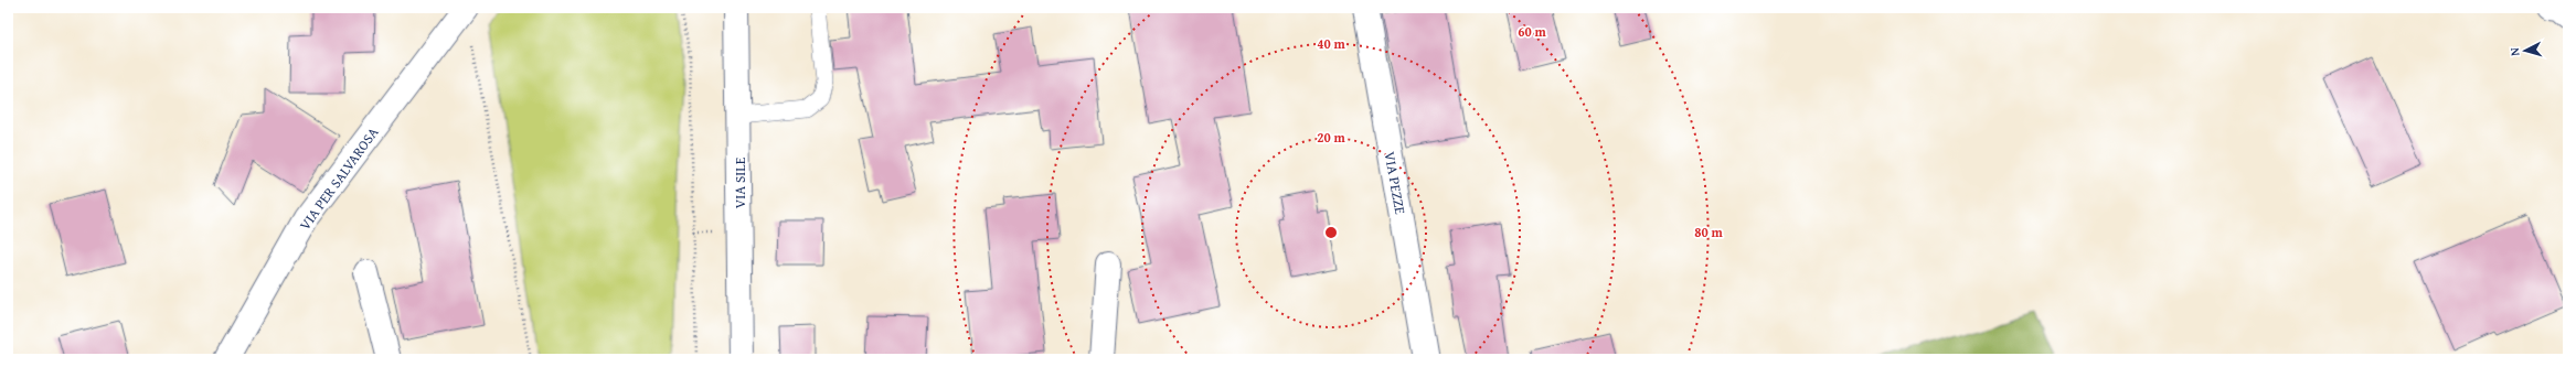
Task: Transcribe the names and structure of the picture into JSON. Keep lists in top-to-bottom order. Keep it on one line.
{"streets":{"street":["VIA PER SALVAROSA","VIA SILE","VIA PEZZE"]},"north":"left","rings":["60 m","40 m","20 m","80 m"]}
